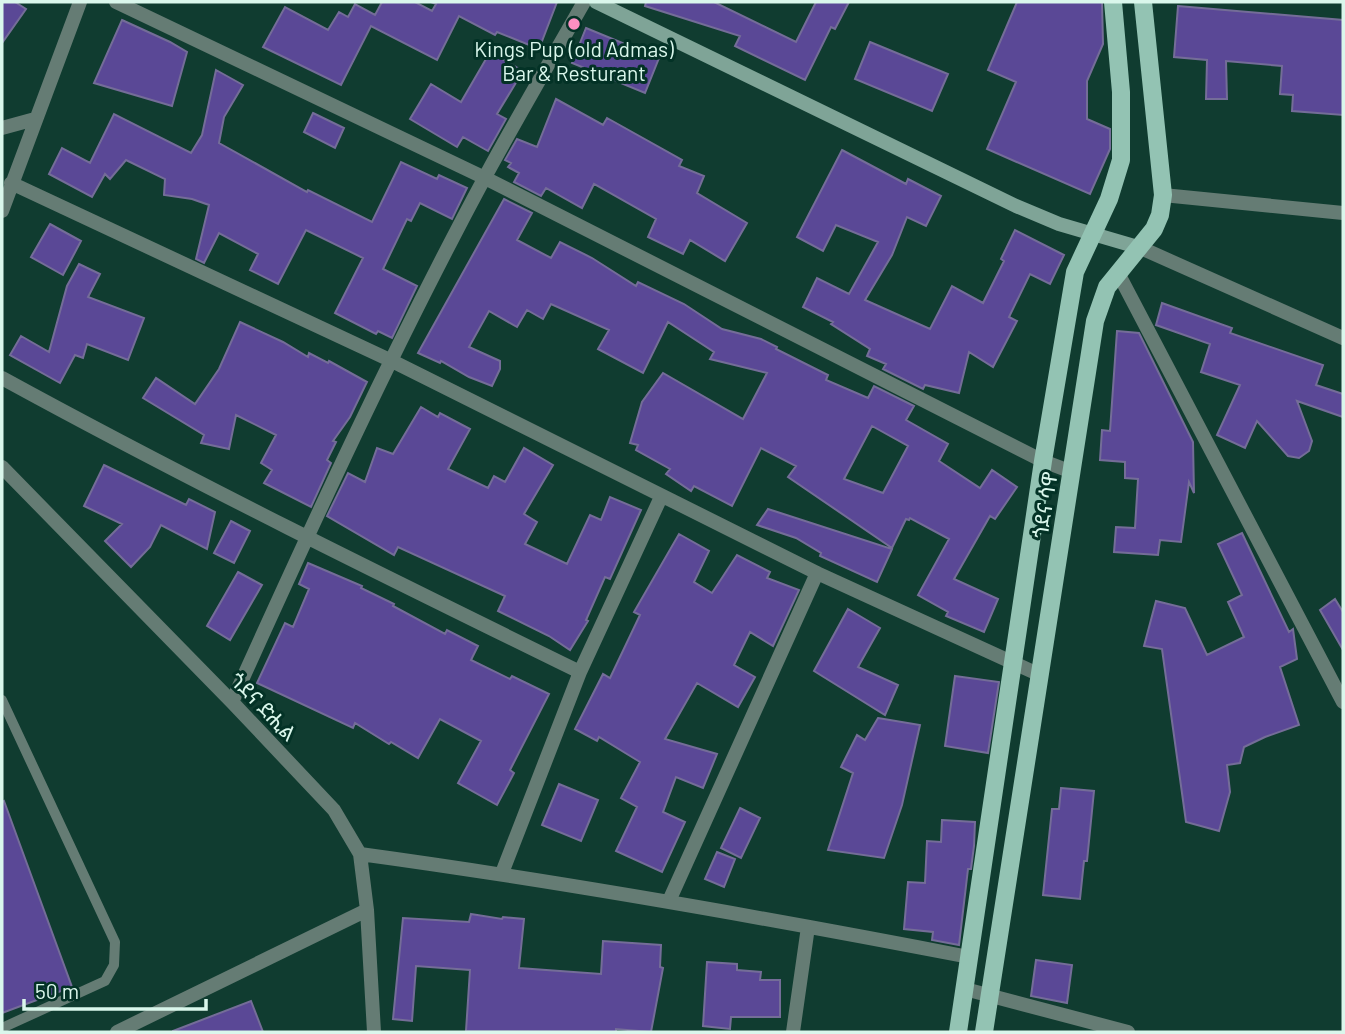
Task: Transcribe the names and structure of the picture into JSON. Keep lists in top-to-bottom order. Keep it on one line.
{"streets":{"main road":["ጎደና ሳዋ"],"street":["ጎደና ድሒል"]},"places":["Kings Pup (old Admas) Bar & Resturant"],"scale_bar":"50 m"}
